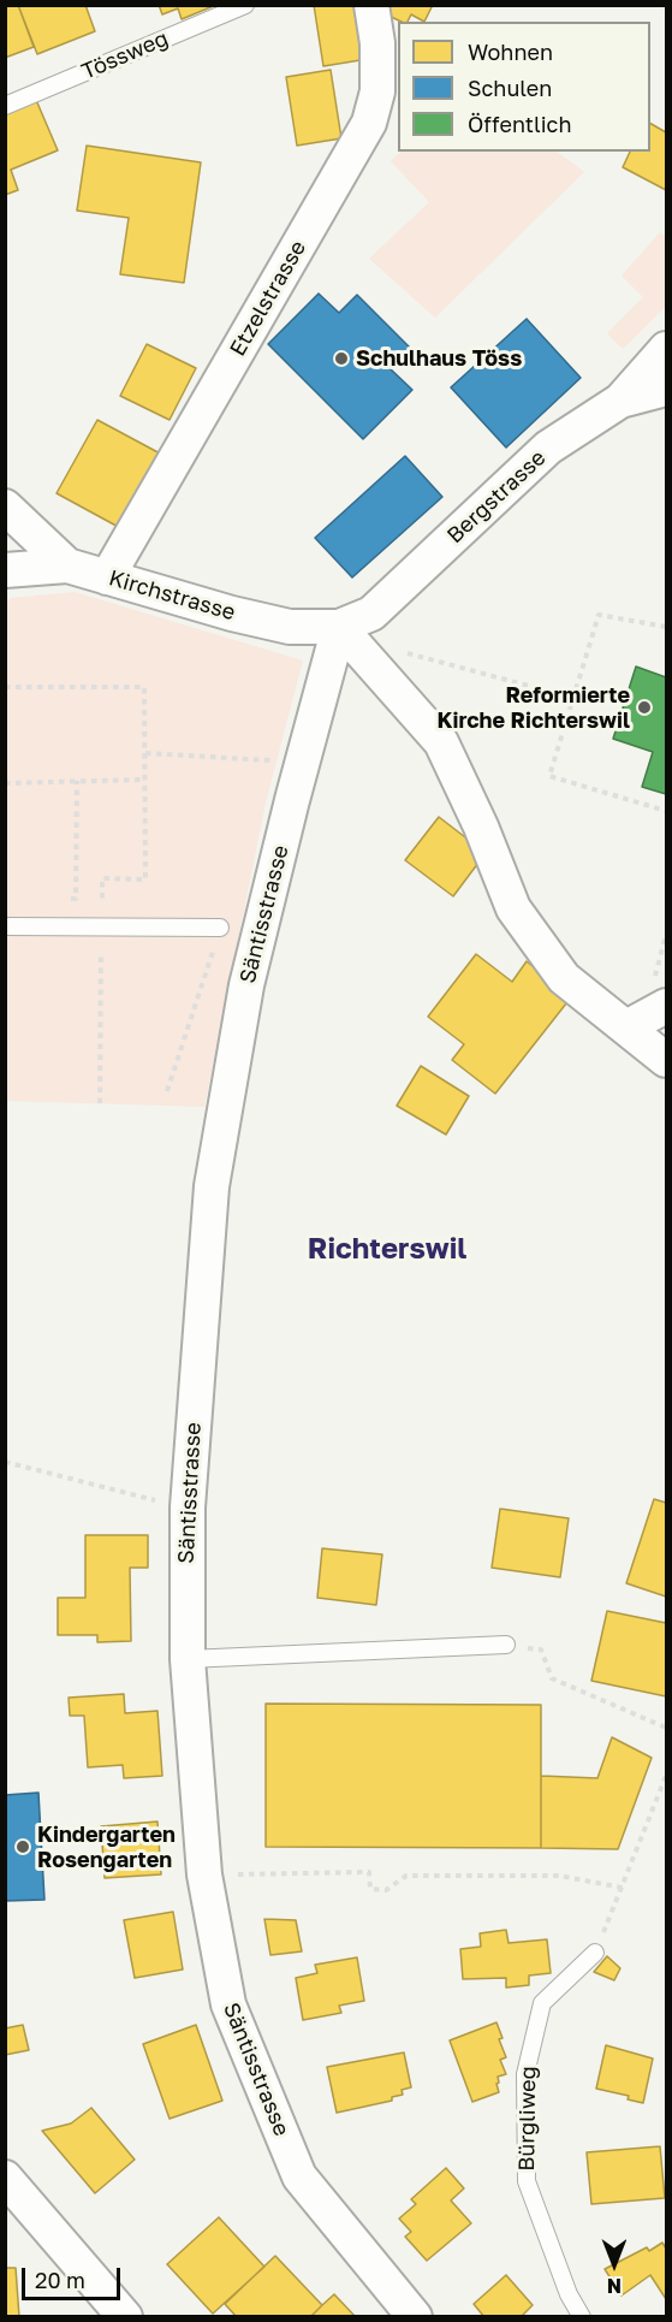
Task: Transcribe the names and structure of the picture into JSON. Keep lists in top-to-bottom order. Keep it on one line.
{"streets":{"street":["Etzelstrasse","Bergstrasse","Kirchstrasse","Säntisstrasse"],"lane":["Tössweg","Bürgliweg"]},"crossings":[["Etzelstrasse","Kirchstrasse"],["Bergstrasse","Kirchstrasse"],["Bergstrasse","Säntisstrasse"],["Kirchstrasse","Säntisstrasse"]],"districts":["Richterswil"],"places":["Schulhaus Töss","Reformierte Kirche Richterswil","Kindergarten Rosengarten"],"legend":["Wohnen","Schulen","Öffentlich"],"scale_bar":"20 m","north":"bottom"}
